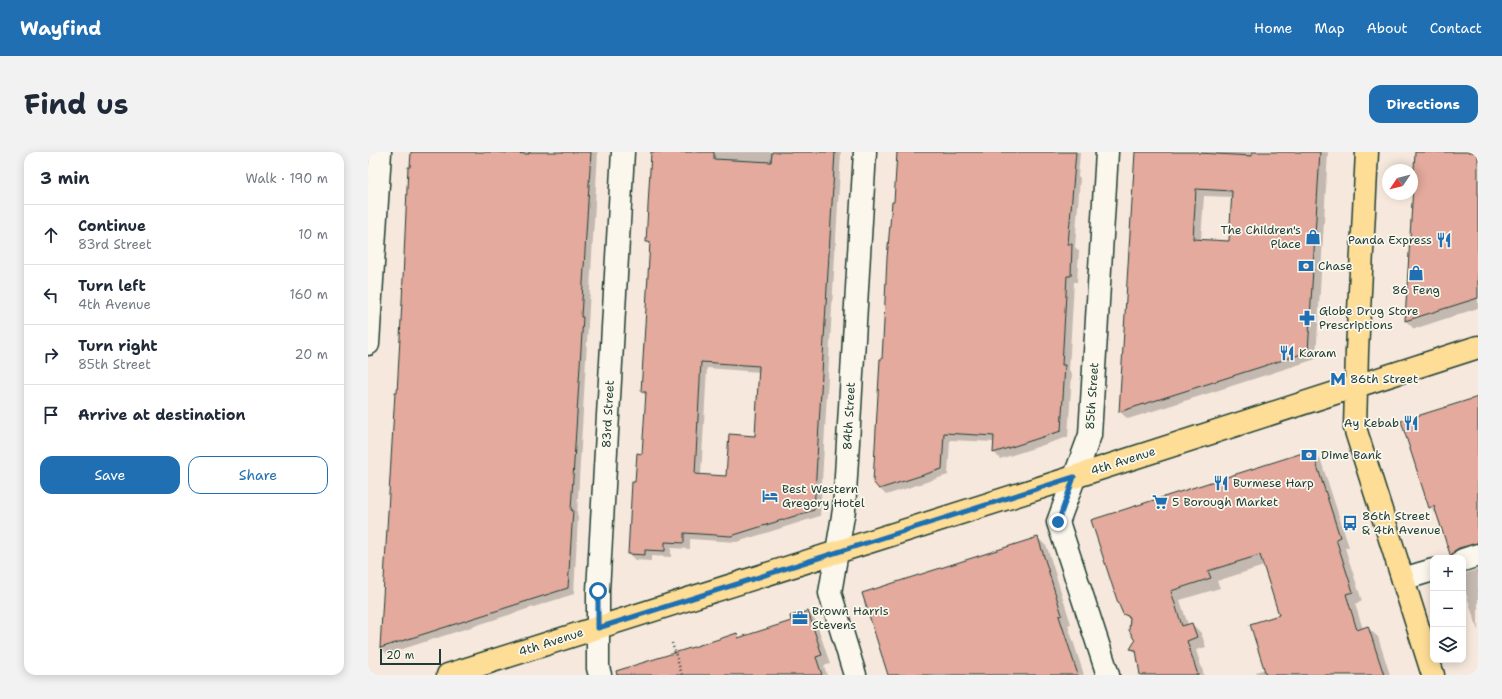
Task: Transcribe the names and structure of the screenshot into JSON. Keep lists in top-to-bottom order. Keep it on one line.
{"streets":{"main road":["4th Avenue"],"street":["85th Street","83rd Street","84th Street"]},"crossings":[["85th Street","4th Avenue"],["83rd Street","4th Avenue"],["84th Street","4th Avenue"]],"places":{"shop":["The Children's Place","86 Feng"],"restaurant":["Panda Express","Karam","Ay Kebab","Burmese Harp"],"bank":["Chase","Dime Bank"],"pharmacy":["Globe Drug Store Prescriptions"],"metro station":["86th Street"],"hotel":["Best Western Gregory Hotel"],"supermarket":["5 Borough Market"],"bus stop":["86th Street & 4th Avenue"],"office":["Brown Harris Stevens"]},"scale_bar":"20 m","north":"bottom left","page":{"header":"Wayfind","nav":["Home","Map","About","Contact"],"title":"Find us","buttons":["Directions",["Save","Share"]],"heading":["3 min","Walk · 190 m"],"list":[["Continue","83rd Street","10 m"],["Turn left","4th Avenue","160 m"],["Turn right","85th Street","20 m"],"Arrive at destination"],"map_buttons":["+","−"],"scale":"20 m"}}
